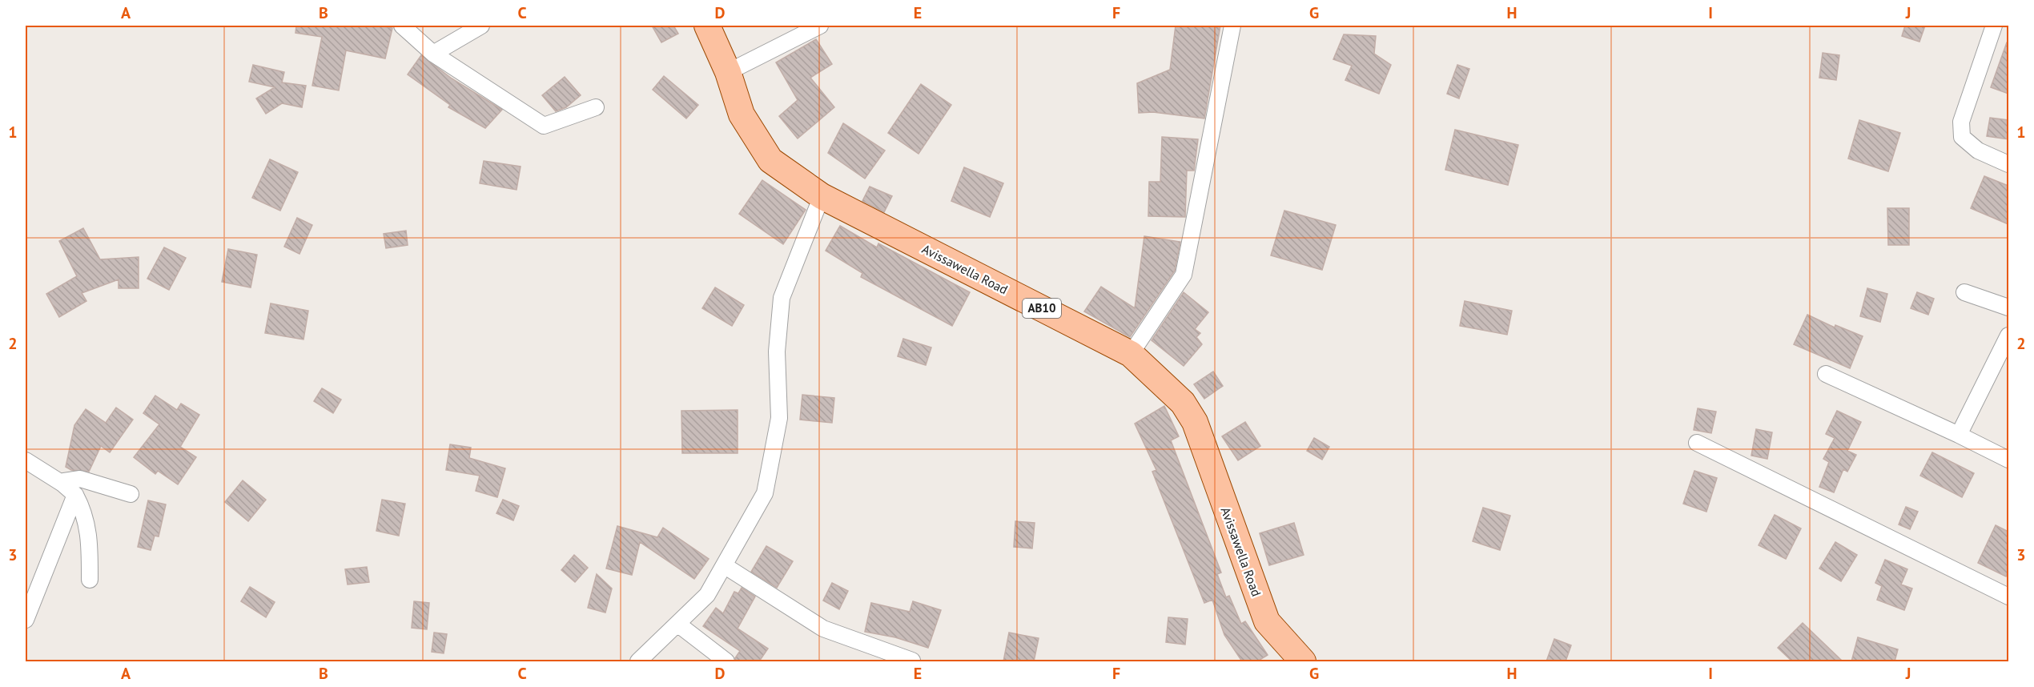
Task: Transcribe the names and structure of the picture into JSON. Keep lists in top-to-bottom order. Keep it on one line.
{"streets":{"main road":["Avissawella Road","AB10"]},"grid":{"columns":["A","B","C","D","E","F","G","H","I","J"],"rows":["1","2","3"]}}
